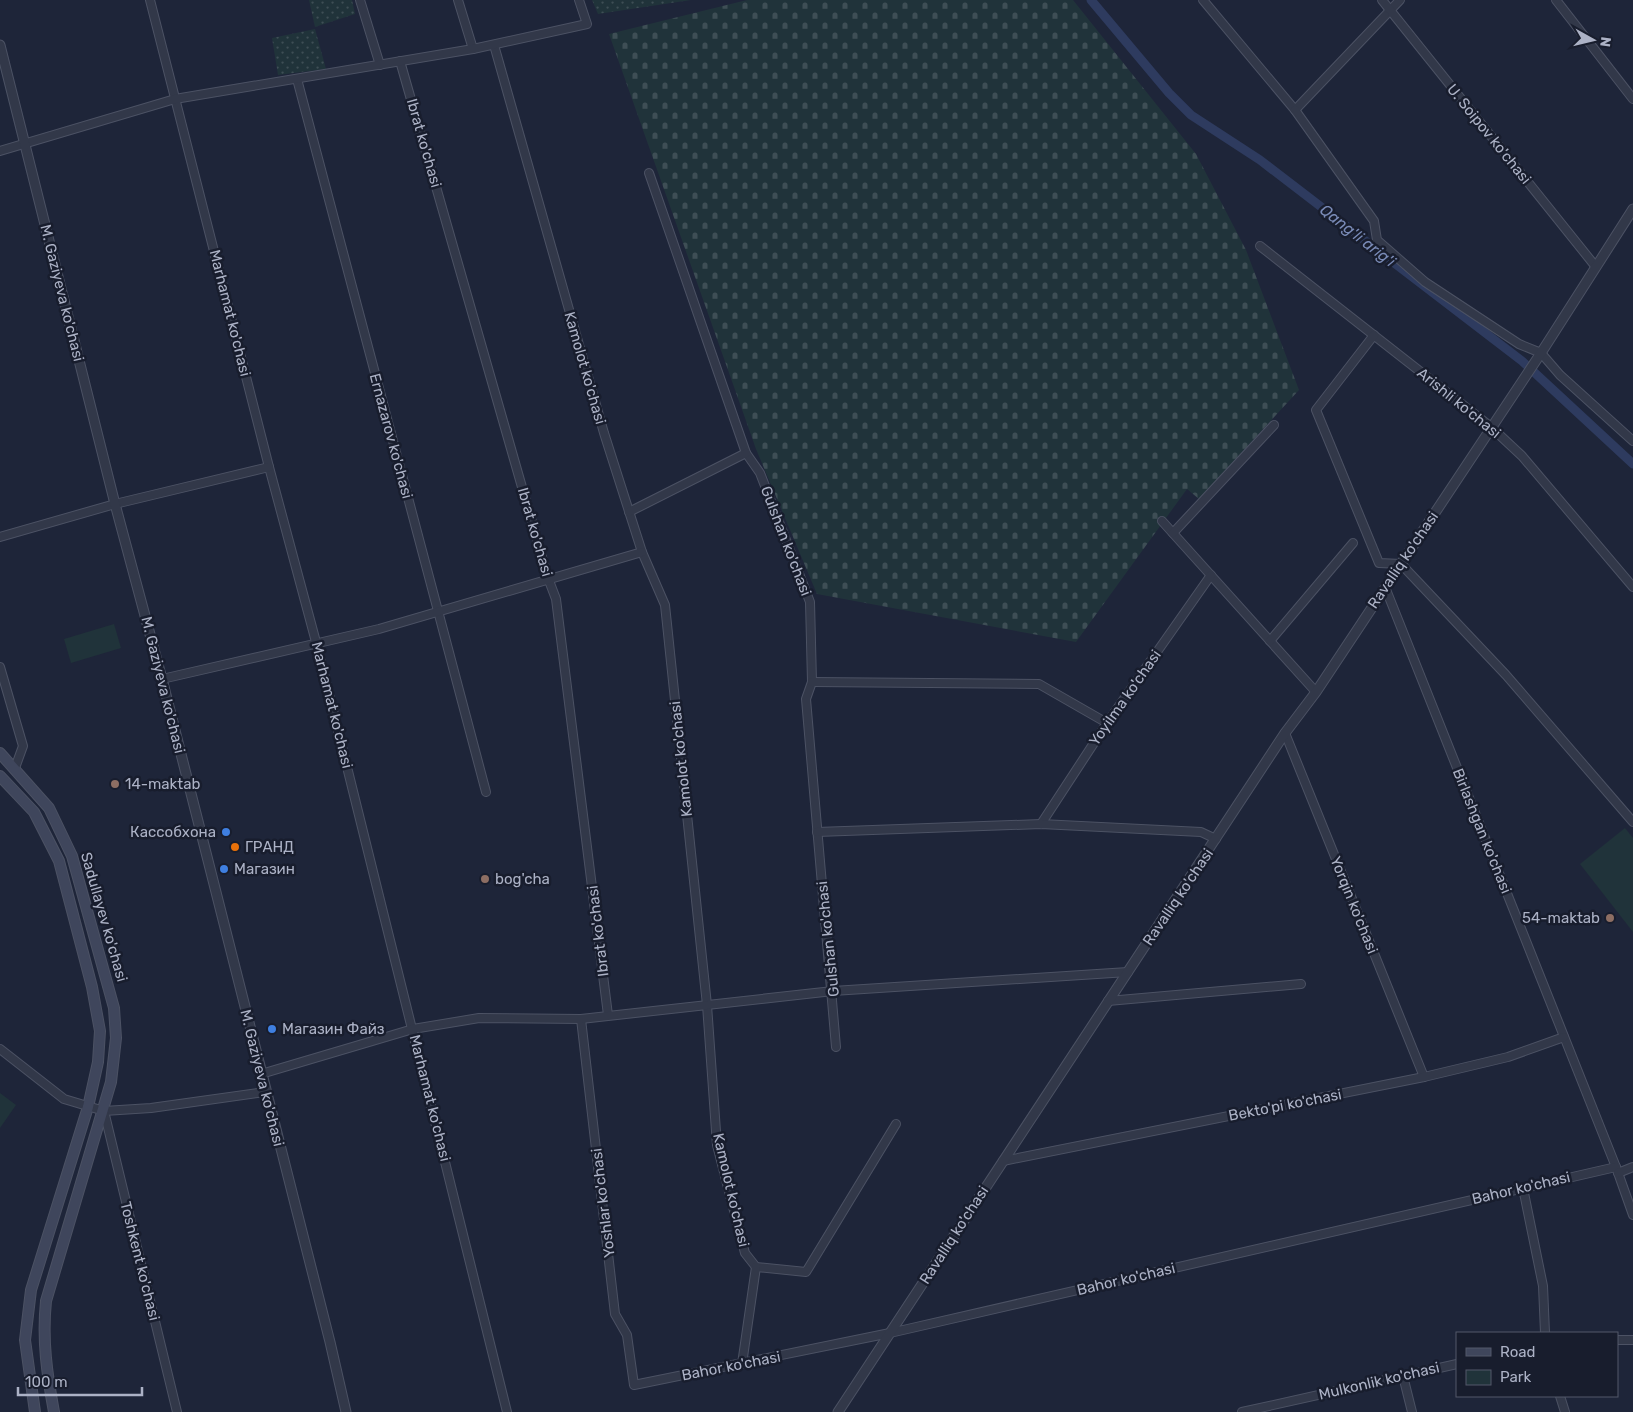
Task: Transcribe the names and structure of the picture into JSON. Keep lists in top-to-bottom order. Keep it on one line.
{"streets":{"main road":["Sadullayev ko'chasi"],"street":["U. Soipov ko'chasi","Ibrat ko'chasi","M. Gaziyeva ko'chasi","Marhamat ko'chasi","Kamolot ko'chasi","Arishli ko'chasi","Ernazarov ko'chasi","Gulshan ko'chasi","Ravalliq ko'chasi","Yoyilma ko'chasi","Birlashgan ko'chasi","Yorqin ko'chasi","Bekto'pi ko'chasi","Bahor ko'chasi","Yoshlar ko'chasi","Toshkent ko'chasi","Mulkonlik ko'chasi"]},"crossings":[["U. Soipov ko'chasi","Ravalliq ko'chasi"],["Arishli ko'chasi","Ravalliq ko'chasi"],["Ravalliq ko'chasi","Birlashgan ko'chasi"],["Ravalliq ko'chasi","Yorqin ko'chasi"],["Ravalliq ko'chasi","Bekto'pi ko'chasi"],["Ravalliq ko'chasi","Bahor ko'chasi"],["Birlashgan ko'chasi","Bekto'pi ko'chasi"],["Birlashgan ko'chasi","Bahor ko'chasi"],["Yorqin ko'chasi","Bekto'pi ko'chasi"],["Sadullayev ko'chasi","Toshkent ko'chasi"],["Bahor ko'chasi","Yoshlar ko'chasi"]],"water":["Qang'li arig'i"],"places":["14-maktab","Кассобхона","ГРАНД","Магазин","bog'cha","54-maktab","Магазин Файз"],"legend":["Road","Park"],"scale_bar":"100 m","north":"right"}
